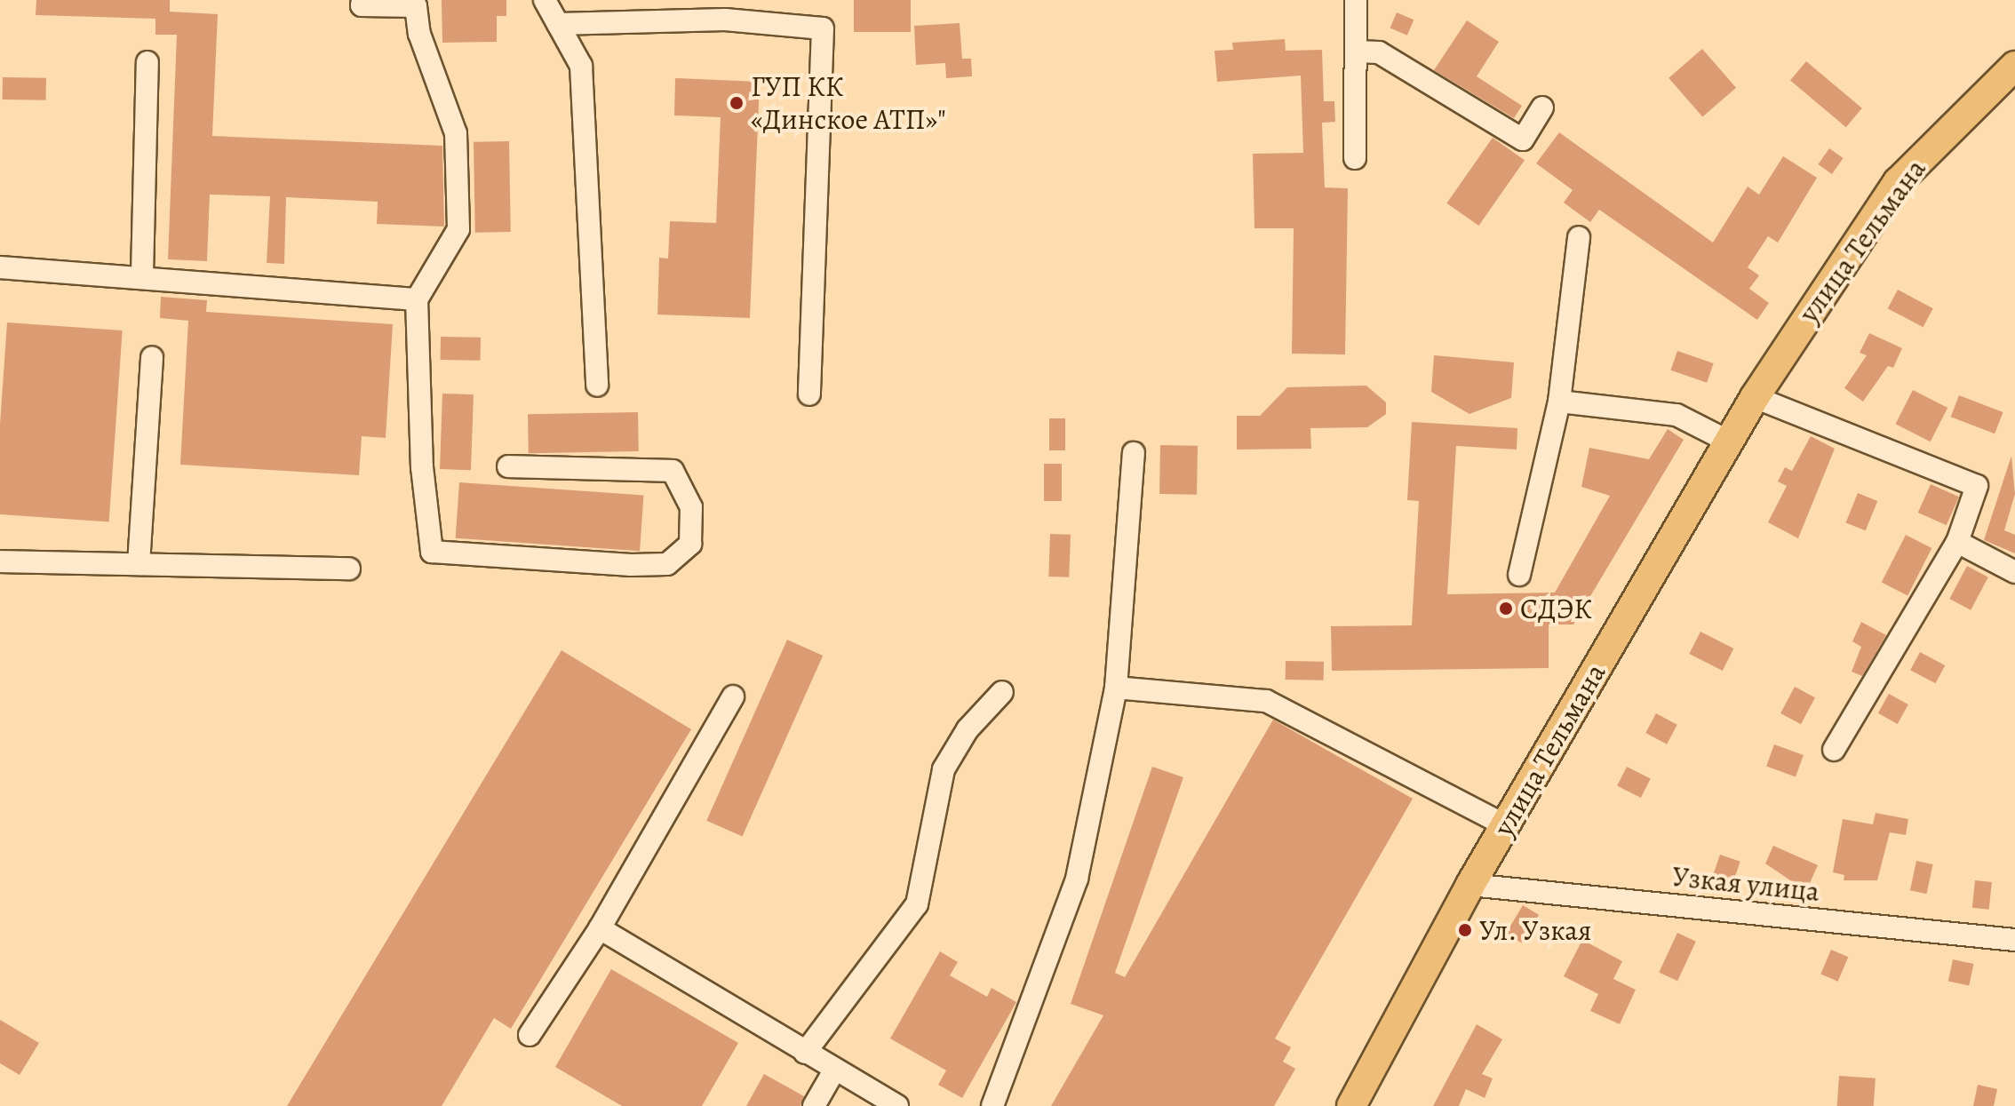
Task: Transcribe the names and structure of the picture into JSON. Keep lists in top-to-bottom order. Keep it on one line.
{"streets":{"main road":["улица Тельмана"],"street":["Узкая улица"]},"crossings":[["улица Тельмана","Узкая улица"]],"places":["ГУП КК «Динское АТП»\"","СДЭК","Ул. Узкая"]}
